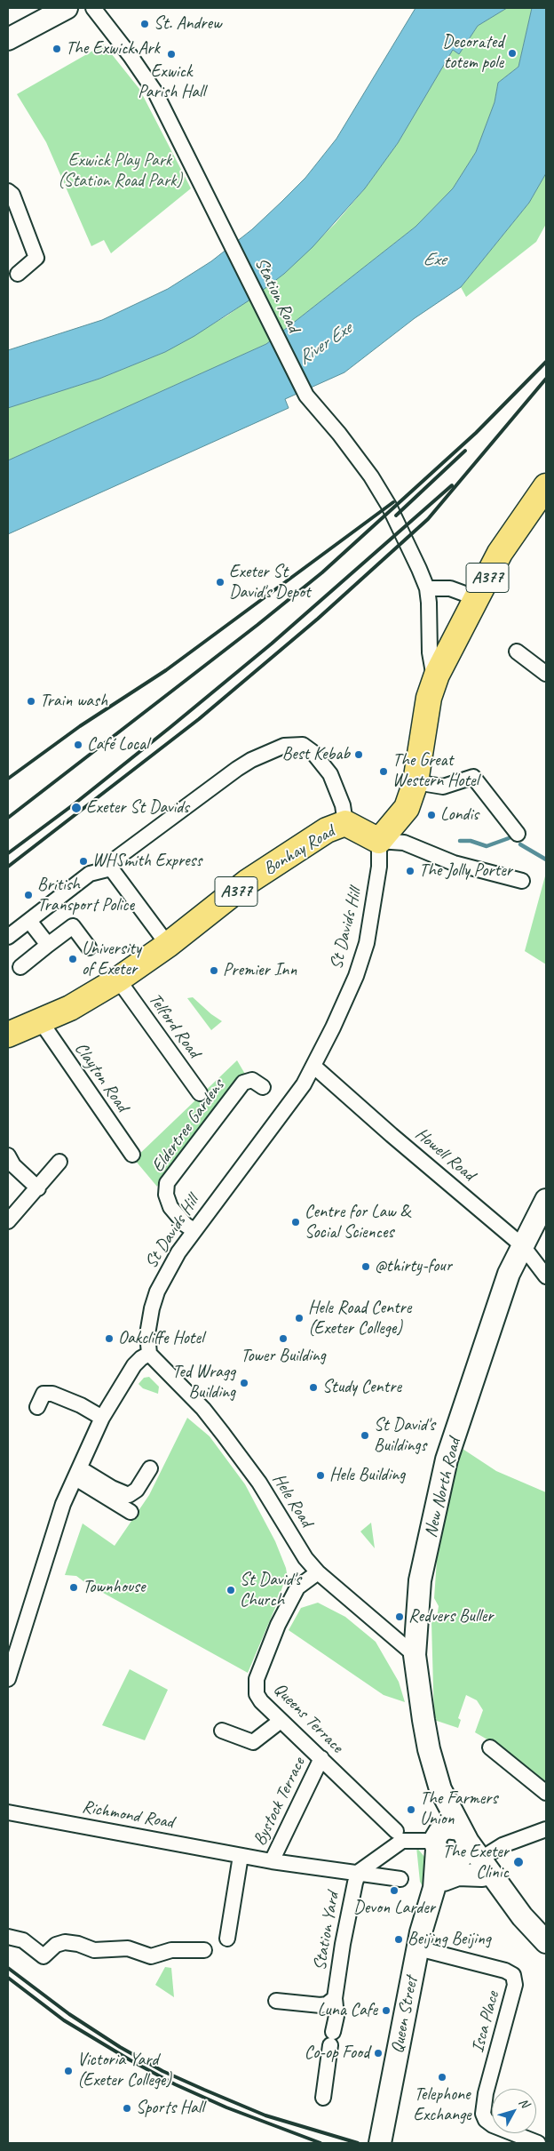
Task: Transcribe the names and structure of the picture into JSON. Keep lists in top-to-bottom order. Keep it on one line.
{"streets":{"highway":["A377","Bonhay Road"],"main road":["New North Road","Queen Street"],"street":["Station Road","St Davids Hill","Telford Road","Clayton Road","Eldertree Gardens","Howell Road","Hele Road","Queens Terrace","Bystock Terrace","Richmond Road","Station Yard","Isca Place"]},"crossings":[["Station Road","A377"],["A377","St Davids Hill"],["Bonhay Road","Telford Road"],["Bonhay Road","Clayton Road"],["St Davids Hill","Eldertree Gardens"],["St Davids Hill","Howell Road"],["St Davids Hill","Hele Road"],["Howell Road","New North Road"],["New North Road","Hele Road"],["New North Road","Queen Street"],["Hele Road","Queens Terrace"],["Queens Terrace","Bystock Terrace"],["Bystock Terrace","Richmond Road"],["Richmond Road","Station Yard"],["Queen Street","Isca Place"]],"water":["Exe","River Exe"],"parks":["Exwick Play Park (Station Road Park)"],"places":["St. Andrew","The Exwick Ark","Decorated totem pole","Exwick Parish Hall","Exeter St David's Depot","Train wash","Café Local","Best Kebab","The Great Western Hotel","Exeter St Davids","Londis","WHSmith Express","The Jolly Porter","British Transport Police","University of Exeter","Premier Inn","Centre for Law & Social Sciences","@thirty-four","Hele Road Centre (Exeter College)","Oakcliffe Hotel","Tower Building","Ted Wragg Building","Study Centre","St David's Buildings","Hele Building","Townhouse","St David's Church","Redvers Buller","The Farmers Union","The Exeter Clinic","Devon Larder","Beijing Beijing","Luna Cafe","Co-op Food","Victoria Yard (Exeter College)","Telephone Exchange","Sports Hall"],"north":"top right"}
